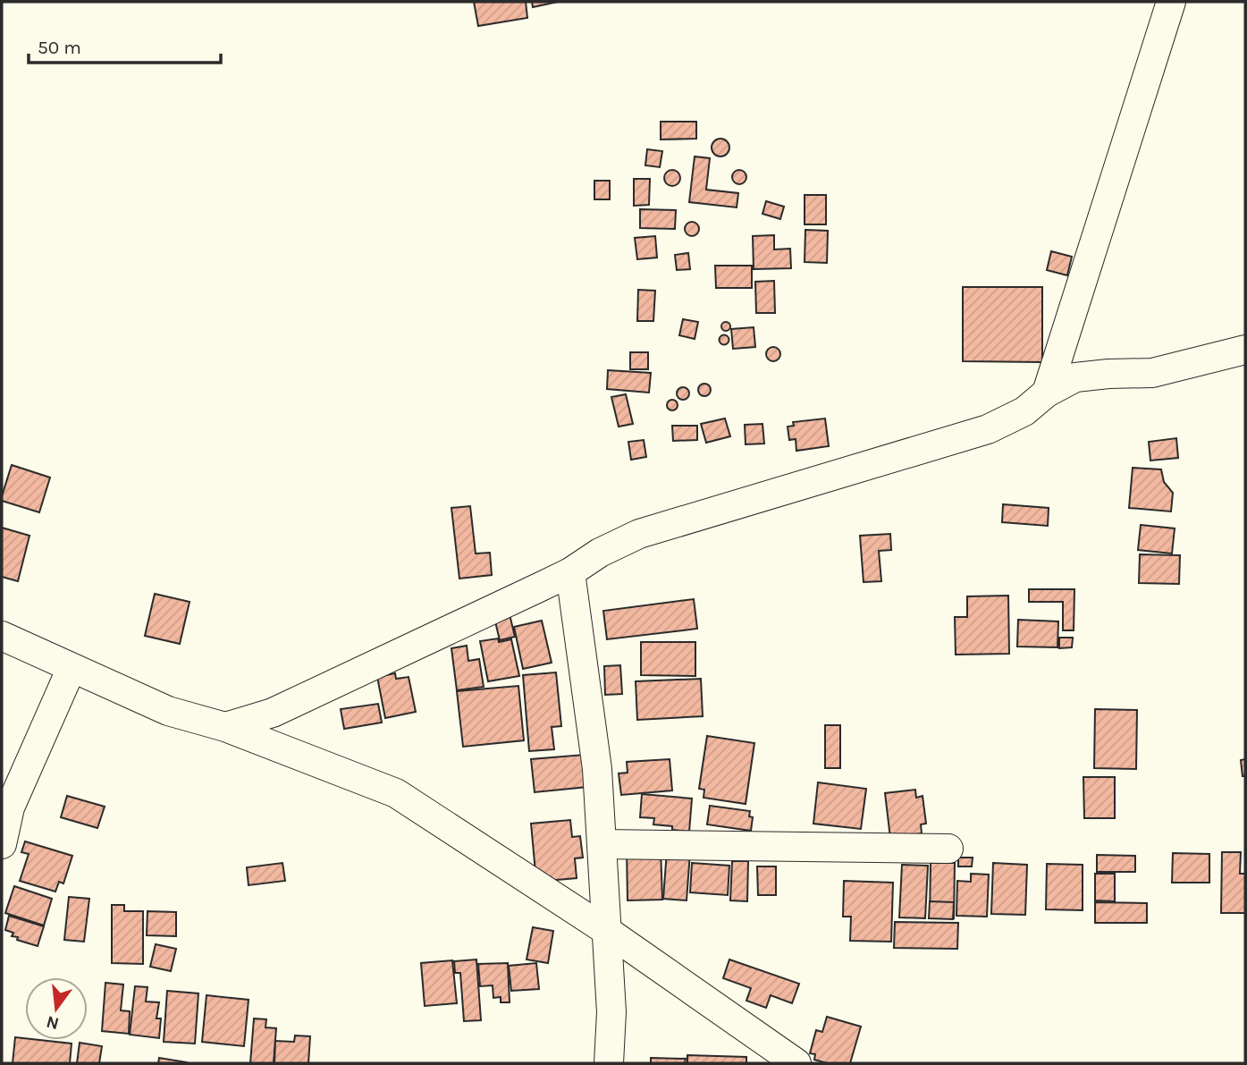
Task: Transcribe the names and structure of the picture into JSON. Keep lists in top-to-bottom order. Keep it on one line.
{"scale_bar":"50 m","north":"bottom"}
